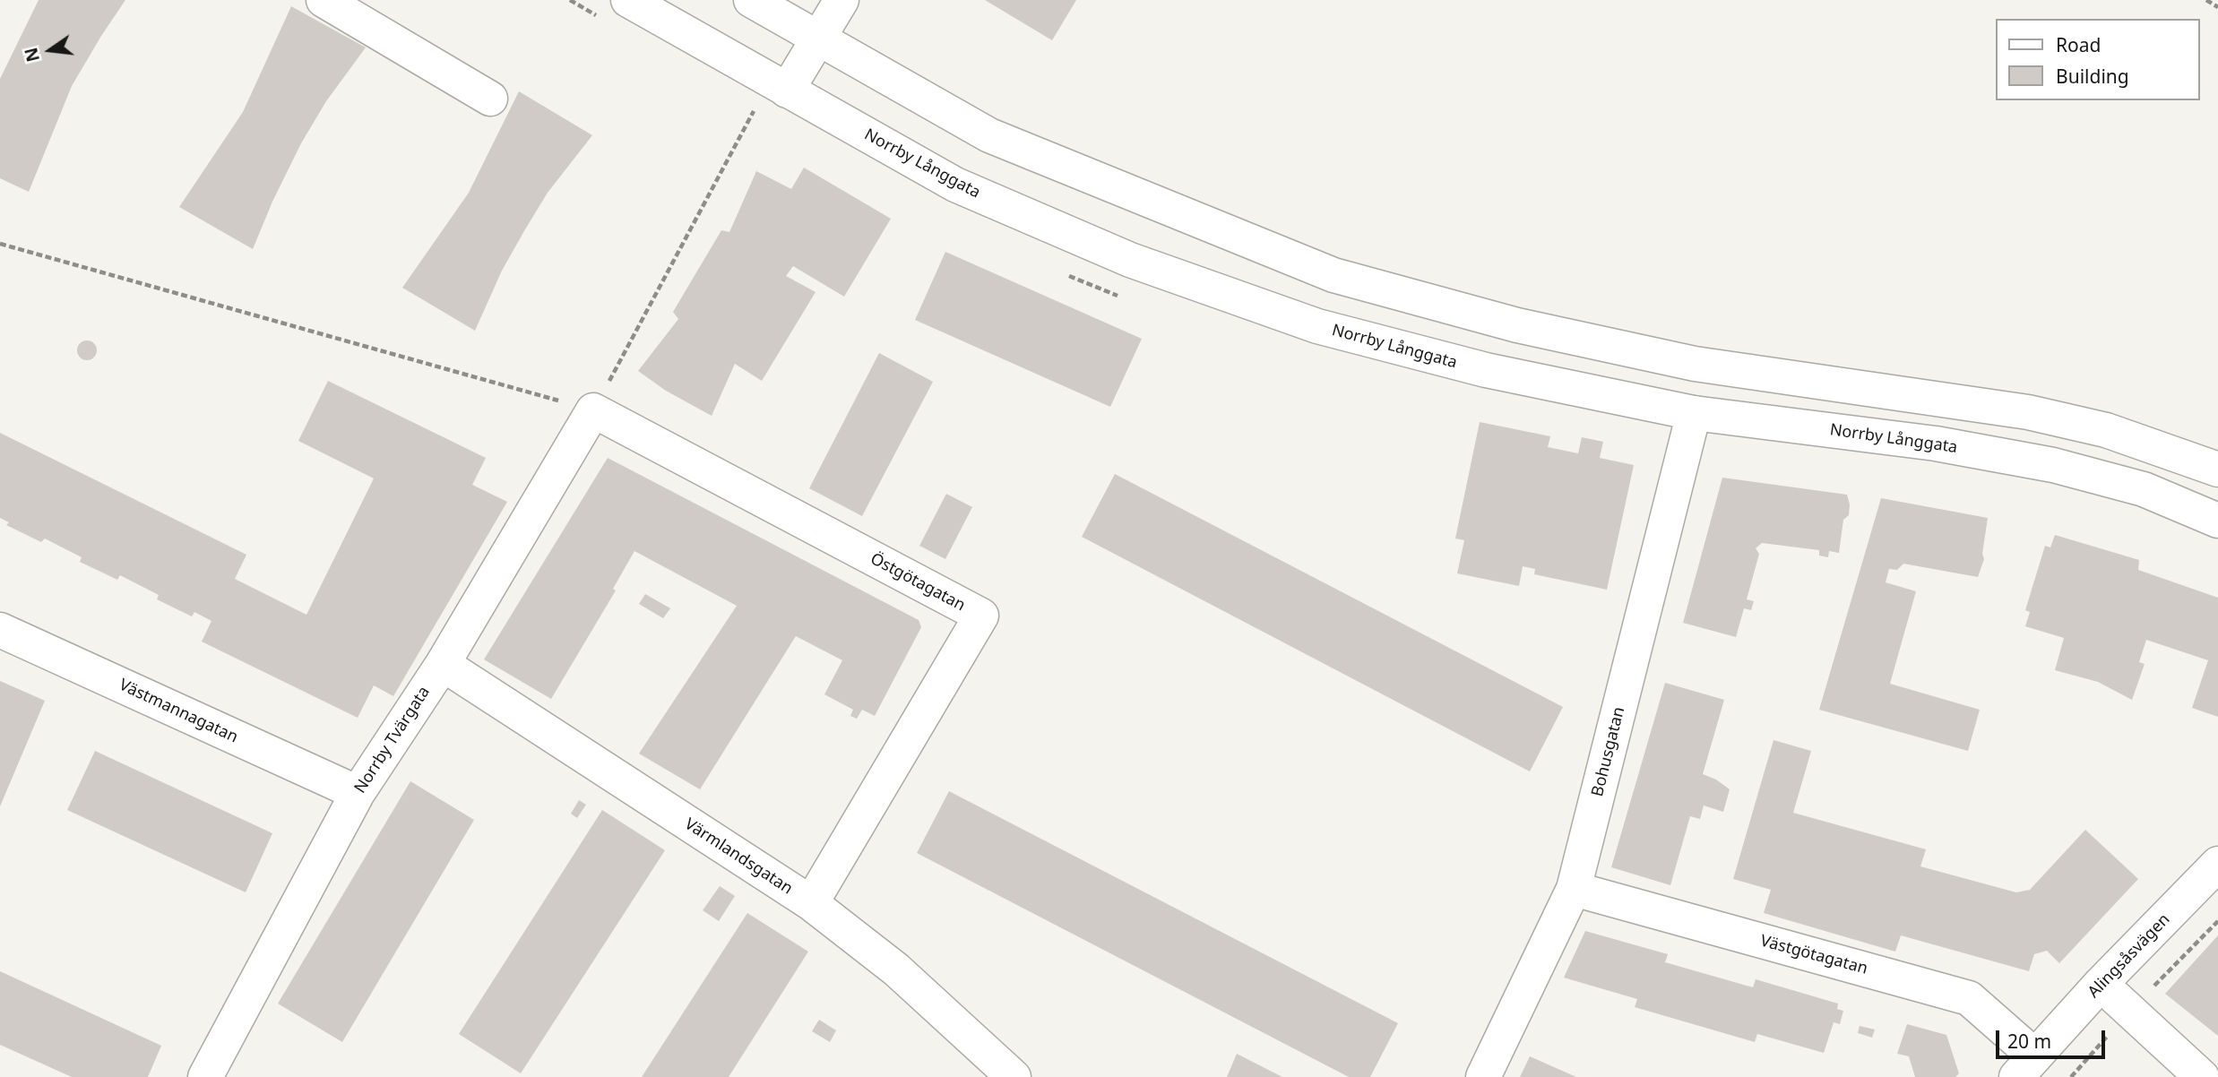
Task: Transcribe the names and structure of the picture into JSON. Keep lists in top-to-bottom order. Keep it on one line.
{"streets":{"street":["Norrby Långgata","Östgötagatan","Västmannagatan","Norrby Tvärgata","Bohusgatan","Värmlandsgatan","Västgötagatan","Alingsåsvägen"]},"crossings":[["Norrby Långgata","Bohusgatan"],["Östgötagatan","Norrby Tvärgata"],["Östgötagatan","Värmlandsgatan"],["Västmannagatan","Norrby Tvärgata"],["Norrby Tvärgata","Värmlandsgatan"],["Bohusgatan","Västgötagatan"],["Västgötagatan","Alingsåsvägen"]],"legend":["Road","Building"],"scale_bar":"20 m","north":"left"}
